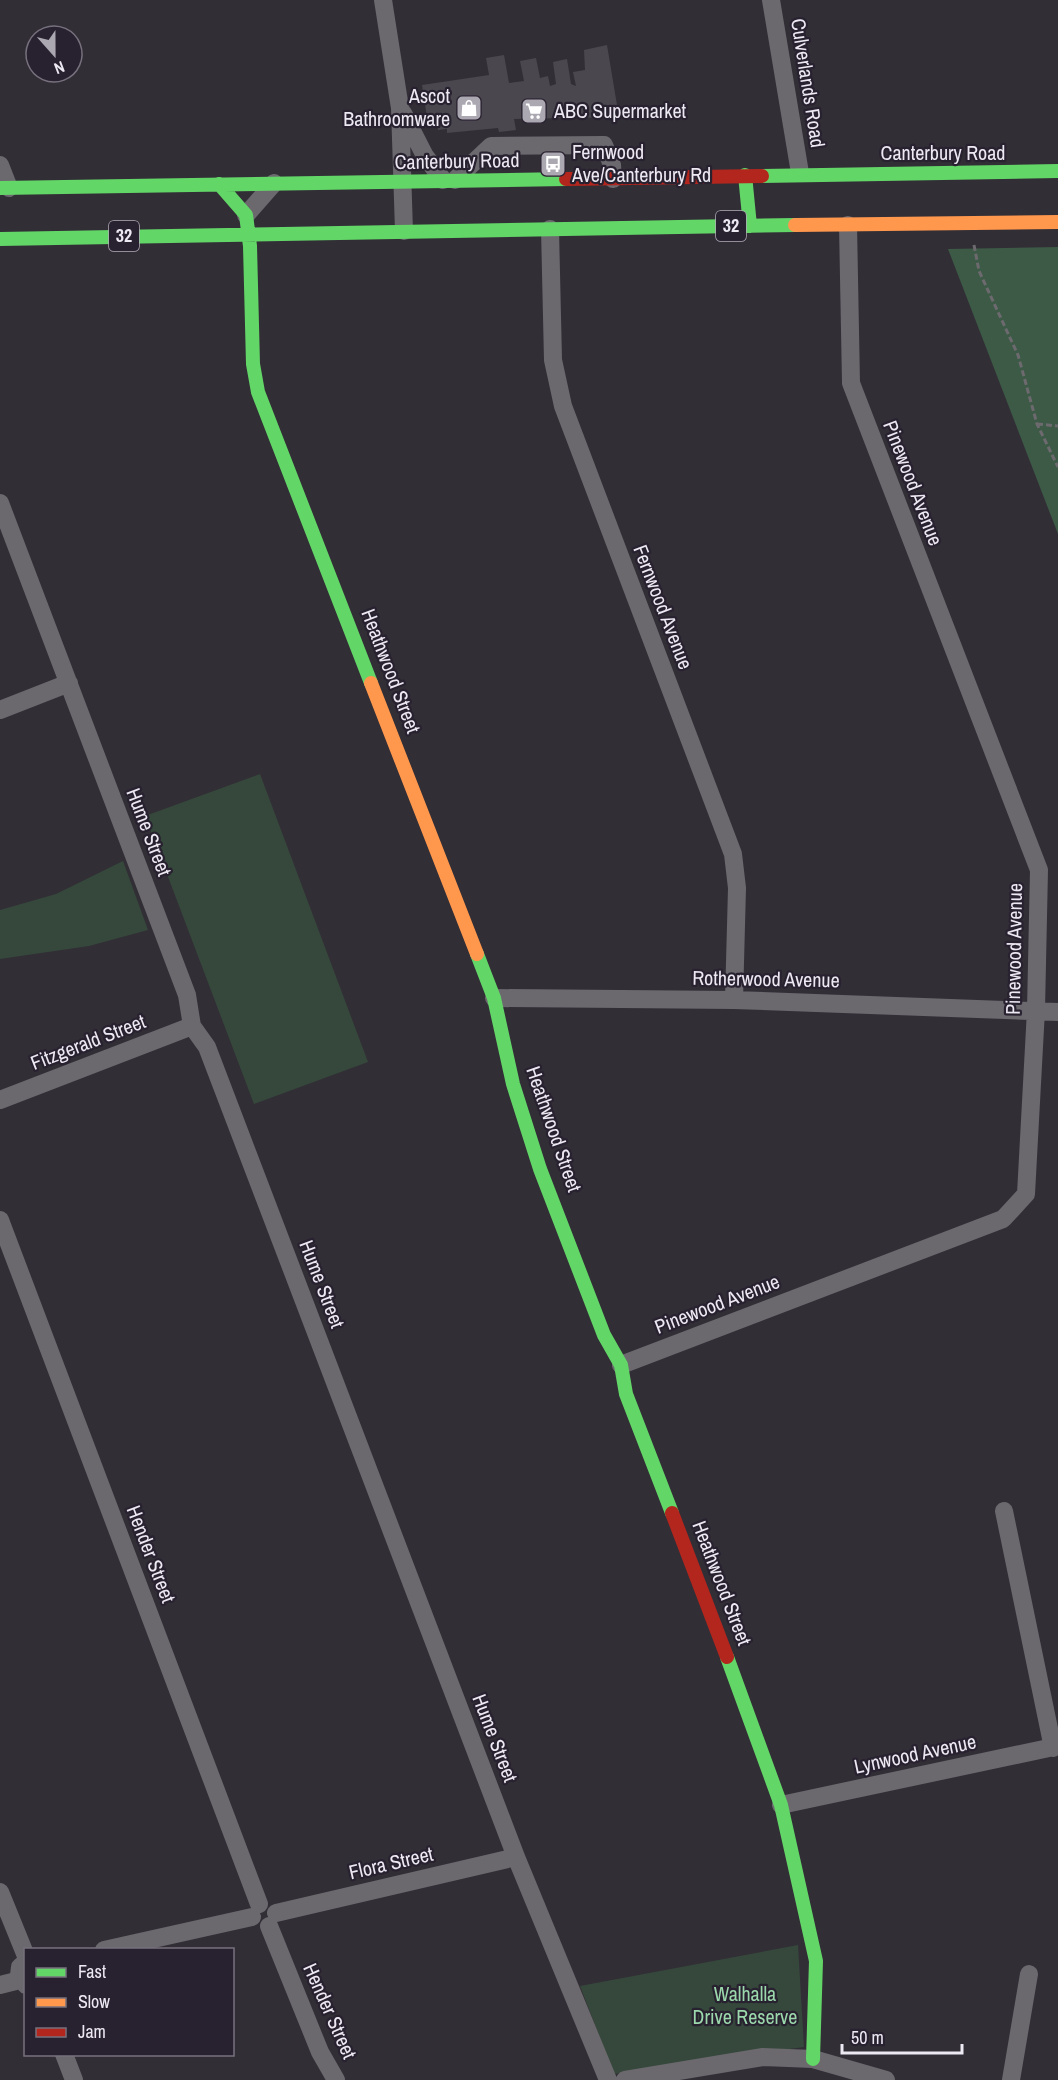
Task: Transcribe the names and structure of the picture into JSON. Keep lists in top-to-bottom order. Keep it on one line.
{"streets":{"main road":["Canterbury Road","32","Heathwood Street"],"street":["Culverlands Road","Pinewood Avenue","Fernwood Avenue","Hume Street","Rotherwood Avenue","Fitzgerald Street","Hender Street","Lynwood Avenue","Flora Street"]},"crossings":[["Culverlands Road","Canterbury Road"],["32","Pinewood Avenue"],["32","Fernwood Avenue"],["32","Heathwood Street"],["Pinewood Avenue","Heathwood Street"],["Pinewood Avenue","Rotherwood Avenue"],["Fernwood Avenue","Rotherwood Avenue"],["Heathwood Street","Rotherwood Avenue"],["Heathwood Street","Lynwood Avenue"],["Hume Street","Fitzgerald Street"],["Hume Street","Flora Street"],["Hender Street","Flora Street"]],"parks":["Walhalla Drive Reserve"],"places":{"shop":["Ascot Bathroomware"],"supermarket":["ABC Supermarket"],"bus stop":["Fernwood Ave/Canterbury Rd"]},"legend":["Fast","Slow","Jam"],"scale_bar":"50 m","north":"bottom"}
